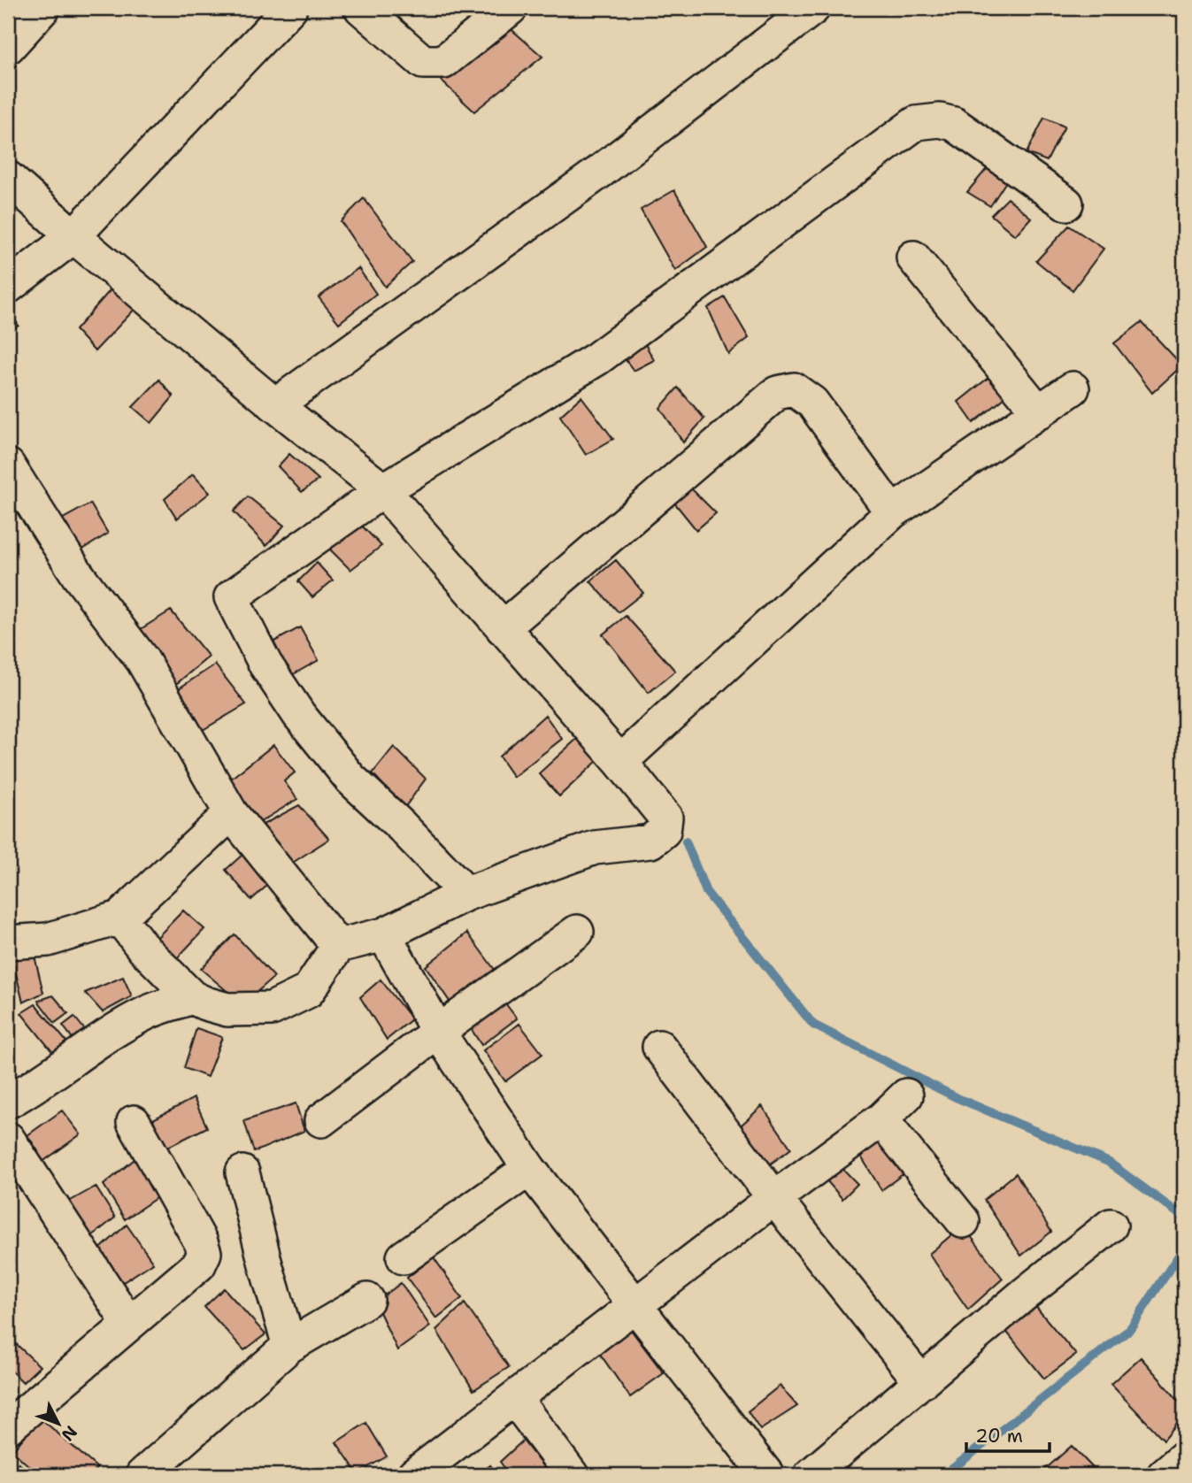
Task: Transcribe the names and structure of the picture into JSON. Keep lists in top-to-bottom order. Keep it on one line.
{"scale_bar":"20 m","north":"bottom right"}
